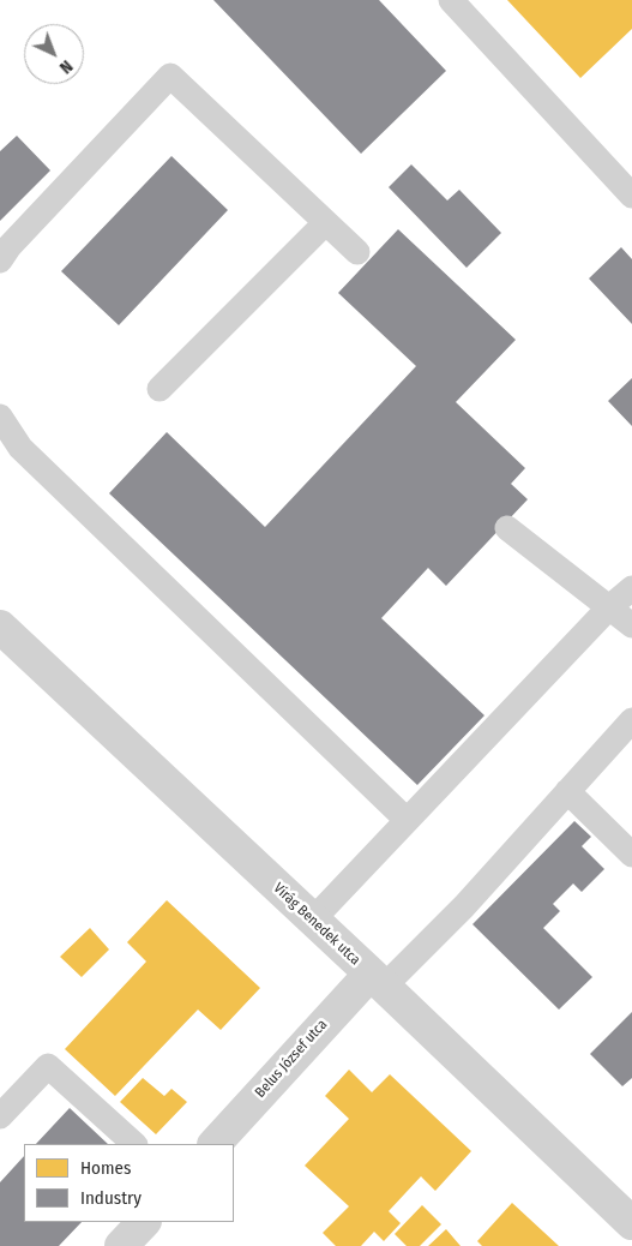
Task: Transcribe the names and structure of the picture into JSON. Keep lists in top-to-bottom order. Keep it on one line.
{"streets":{"street":["Virág Benedek utca","Belus József utca"]},"crossings":[["Virág Benedek utca","Belus József utca"]],"legend":["Homes","Industry"],"north":"bottom right"}
